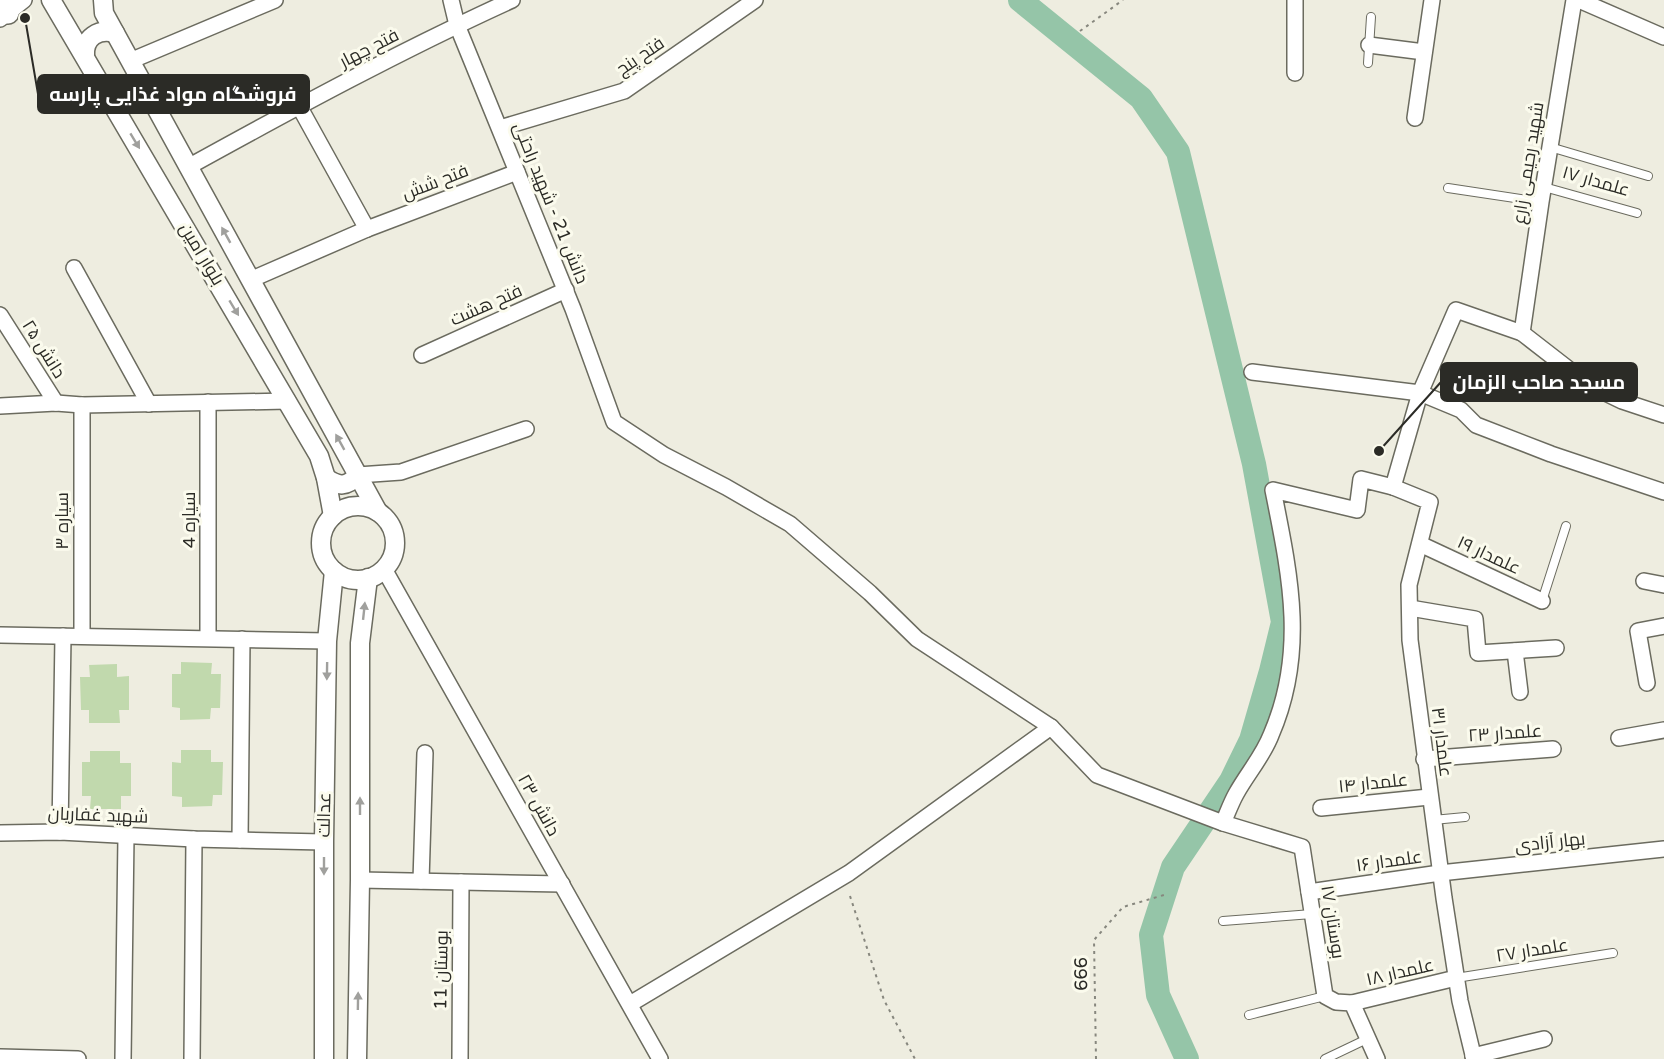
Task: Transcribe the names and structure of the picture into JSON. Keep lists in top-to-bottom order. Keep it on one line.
{"streets":{"street":["فتح چهار","فتح پنج","شهید رحیمی زارع","فتح شش","دانش 21 - شهید راحتی","بلوار امین","فتح هشت","دانش ۲۵","سیاره 4","سیاره ۳","علمدار ۱۹","علمدار ۲۳","علمدار ۳۱","علمدار ۱۴","دانش ۲۳","شهید غفاریان","عدالت","بهار آزادی","علمدار ۱۶","بوستان ۱۷","بوستان 11","علمدار ۱۸"],"lane":["علمدار ۱۷","علمدار ۲۷"],"path":["666"]},"crossings":[["فتح چهار","دانش 21 - شهید راحتی"],["فتح چهار","بلوار امین"],["فتح پنج","دانش 21 - شهید راحتی"],["شهید رحیمی زارع","علمدار ۱۷"],["فتح شش","دانش 21 - شهید راحتی"],["فتح شش","بلوار امین"],["دانش 21 - شهید راحتی","فتح هشت"],["بلوار امین","دانش ۲۳"],["بلوار امین","عدالت"],["علمدار ۱۹","علمدار ۳۱"],["علمدار ۲۳","علمدار ۳۱"],["علمدار ۳۱","علمدار ۱۴"],["علمدار ۳۱","بهار آزادی"],["علمدار ۳۱","علمدار ۱۶"],["علمدار ۳۱","بوستان ۱۷"],["علمدار ۳۱","علمدار ۲۷"],["علمدار ۳۱","علمدار ۱۸"],["دانش ۲۳","عدالت"],["شهید غفاریان","عدالت"],["بهار آزادی","علمدار ۱۶"],["علمدار ۱۶","بوستان ۱۷"],["علمدار ۲۷","علمدار ۱۸"]],"places":["فروشگاه مواد غذایی پارسه","مسجد صاحب الزمان"]}
